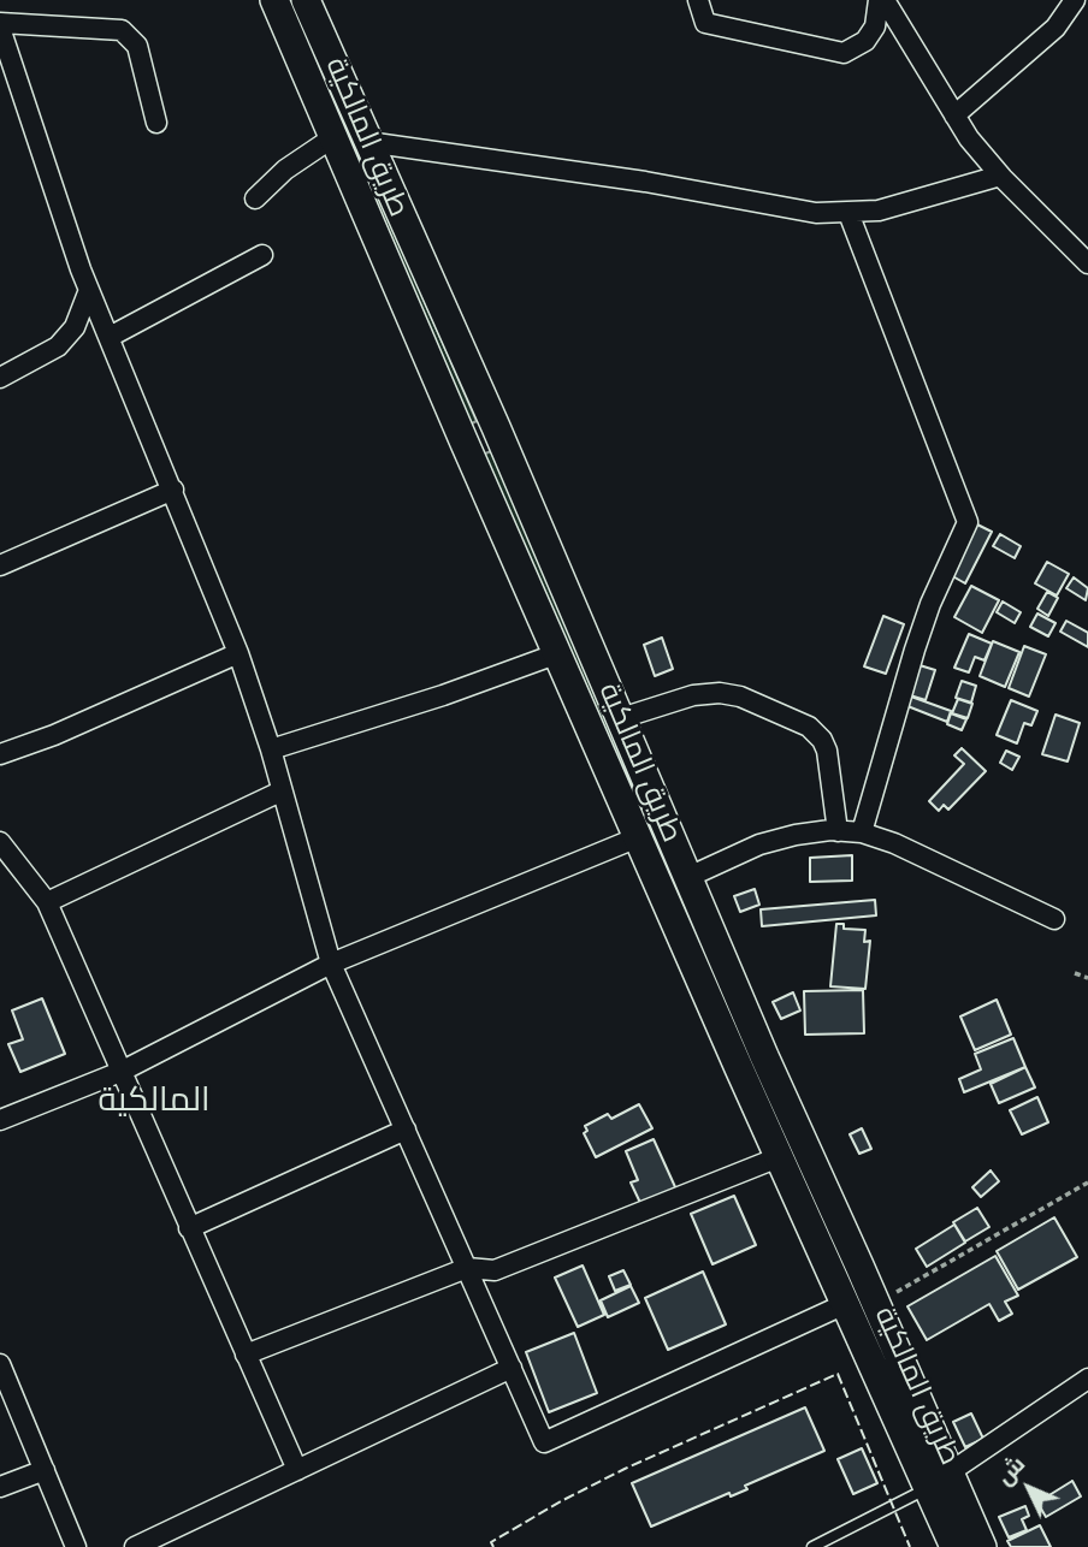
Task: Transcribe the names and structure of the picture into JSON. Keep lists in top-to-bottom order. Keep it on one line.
{"streets":{"main road":["طريق المالكية"]},"districts":["المالكية"],"north":"top left"}
